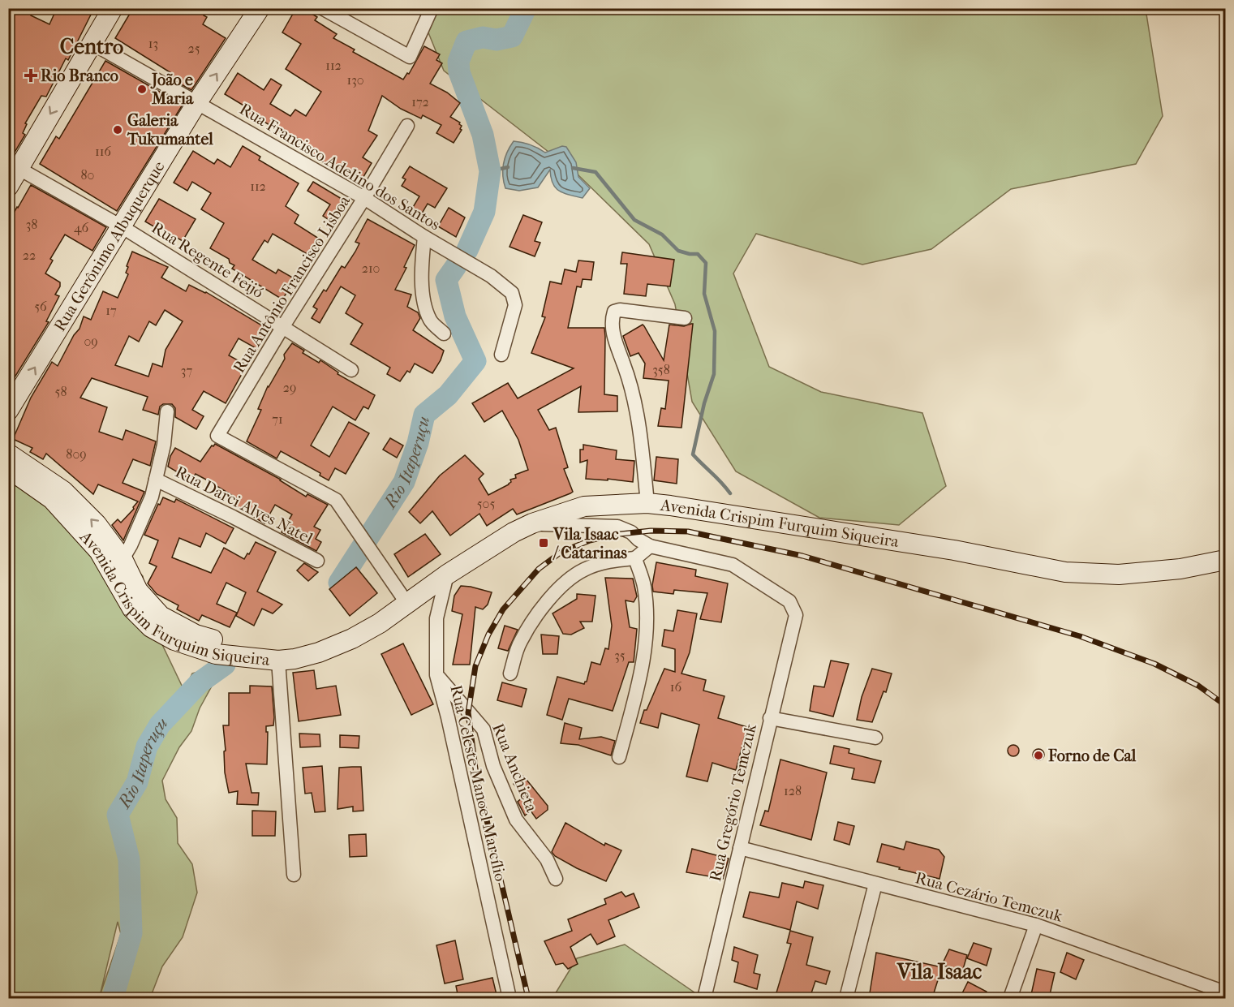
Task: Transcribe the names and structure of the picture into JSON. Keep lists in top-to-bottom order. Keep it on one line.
{"streets":{"main road":["Rua Gerônimo Albuquerque","Avenida Crispim Furquim Siqueira"],"street":["Rua Francisco Adelino dos Santos","Rua Regente Feijó","Rua Antônio Francisco Lisboa","Rua Darci Alves Natel","Rua Anchieta","Rua Celeste Manoel Marcílio","Rua Gregório Temczuk","Rua Cezário Temczuk"]},"crossings":[["Rua Francisco Adelino dos Santos","Rua Gerônimo Albuquerque"],["Rua Francisco Adelino dos Santos","Rua Antônio Francisco Lisboa"],["Rua Gerônimo Albuquerque","Rua Regente Feijó"],["Rua Regente Feijó","Rua Antônio Francisco Lisboa"],["Rua Antônio Francisco Lisboa","Avenida Crispim Furquim Siqueira"],["Avenida Crispim Furquim Siqueira","Rua Celeste Manoel Marcílio"],["Rua Anchieta","Rua Celeste Manoel Marcílio"],["Rua Gregório Temczuk","Rua Cezário Temczuk"]],"one_way":["Rua Gerônimo Albuquerque"],"districts":["Centro","Vila Isaac"],"water":["Rio Itaperuçu"],"places":{"health":["Rio Branco"],"other":["João e Maria","Galeria Tukumantel","Forno de Cal"],"transit":["Vila Isaac / Catarinas"]},"house_numbers":["13","25","112","130","172","116","80","112","38","46","22","210","56","17","09","358","37","29","58","71","809","505","35","16","128"]}
